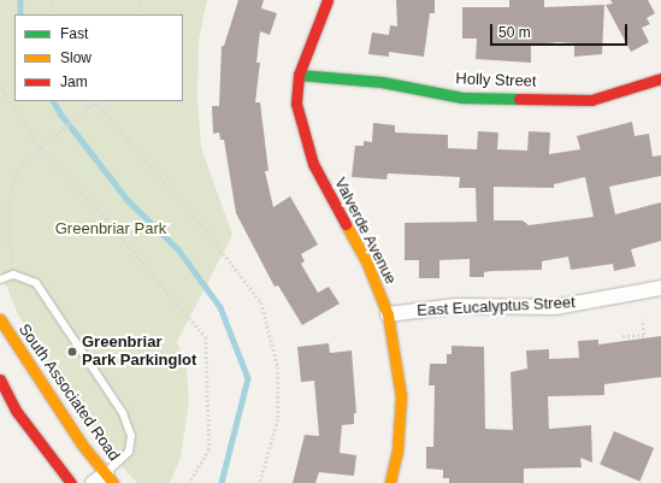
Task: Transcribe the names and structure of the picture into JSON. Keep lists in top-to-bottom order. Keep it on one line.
{"streets":{"street":["Holly Street","Valverde Avenue","East Eucalyptus Street","South Associated Road"]},"crossings":[["Holly Street","Valverde Avenue"],["Valverde Avenue","East Eucalyptus Street"]],"parks":["Greenbriar Park"],"places":["Greenbriar Park Parkinglot"],"legend":["Fast","Slow","Jam"],"scale_bar":"50 m"}
